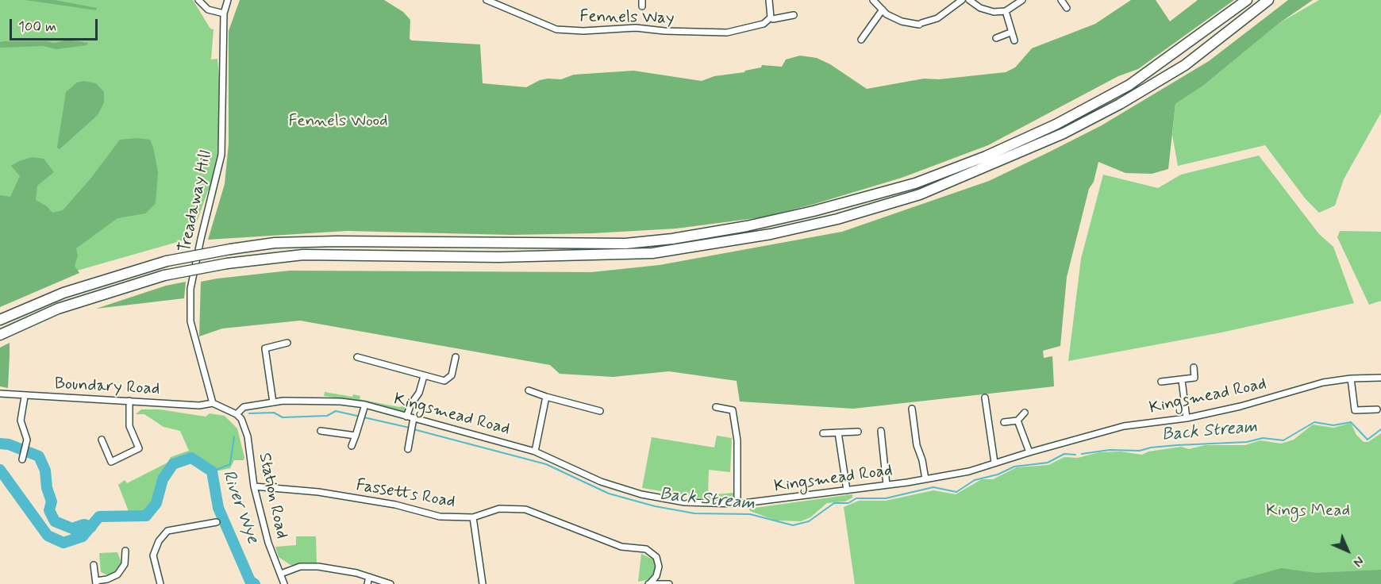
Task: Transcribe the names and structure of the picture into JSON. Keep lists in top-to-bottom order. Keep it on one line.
{"streets":{"street":["Fennels Way","Treadaway Hill","Boundary Road","Kingsmead Road","Fassetts Road","Station Road"]},"crossings":[["Treadaway Hill","Boundary Road"],["Kingsmead Road","Station Road"],["Fassetts Road","Station Road"]],"water":["Back Stream","River Wye"],"parks":["Fennels Wood","Kings Mead"],"scale_bar":"100 m","north":"bottom right"}
